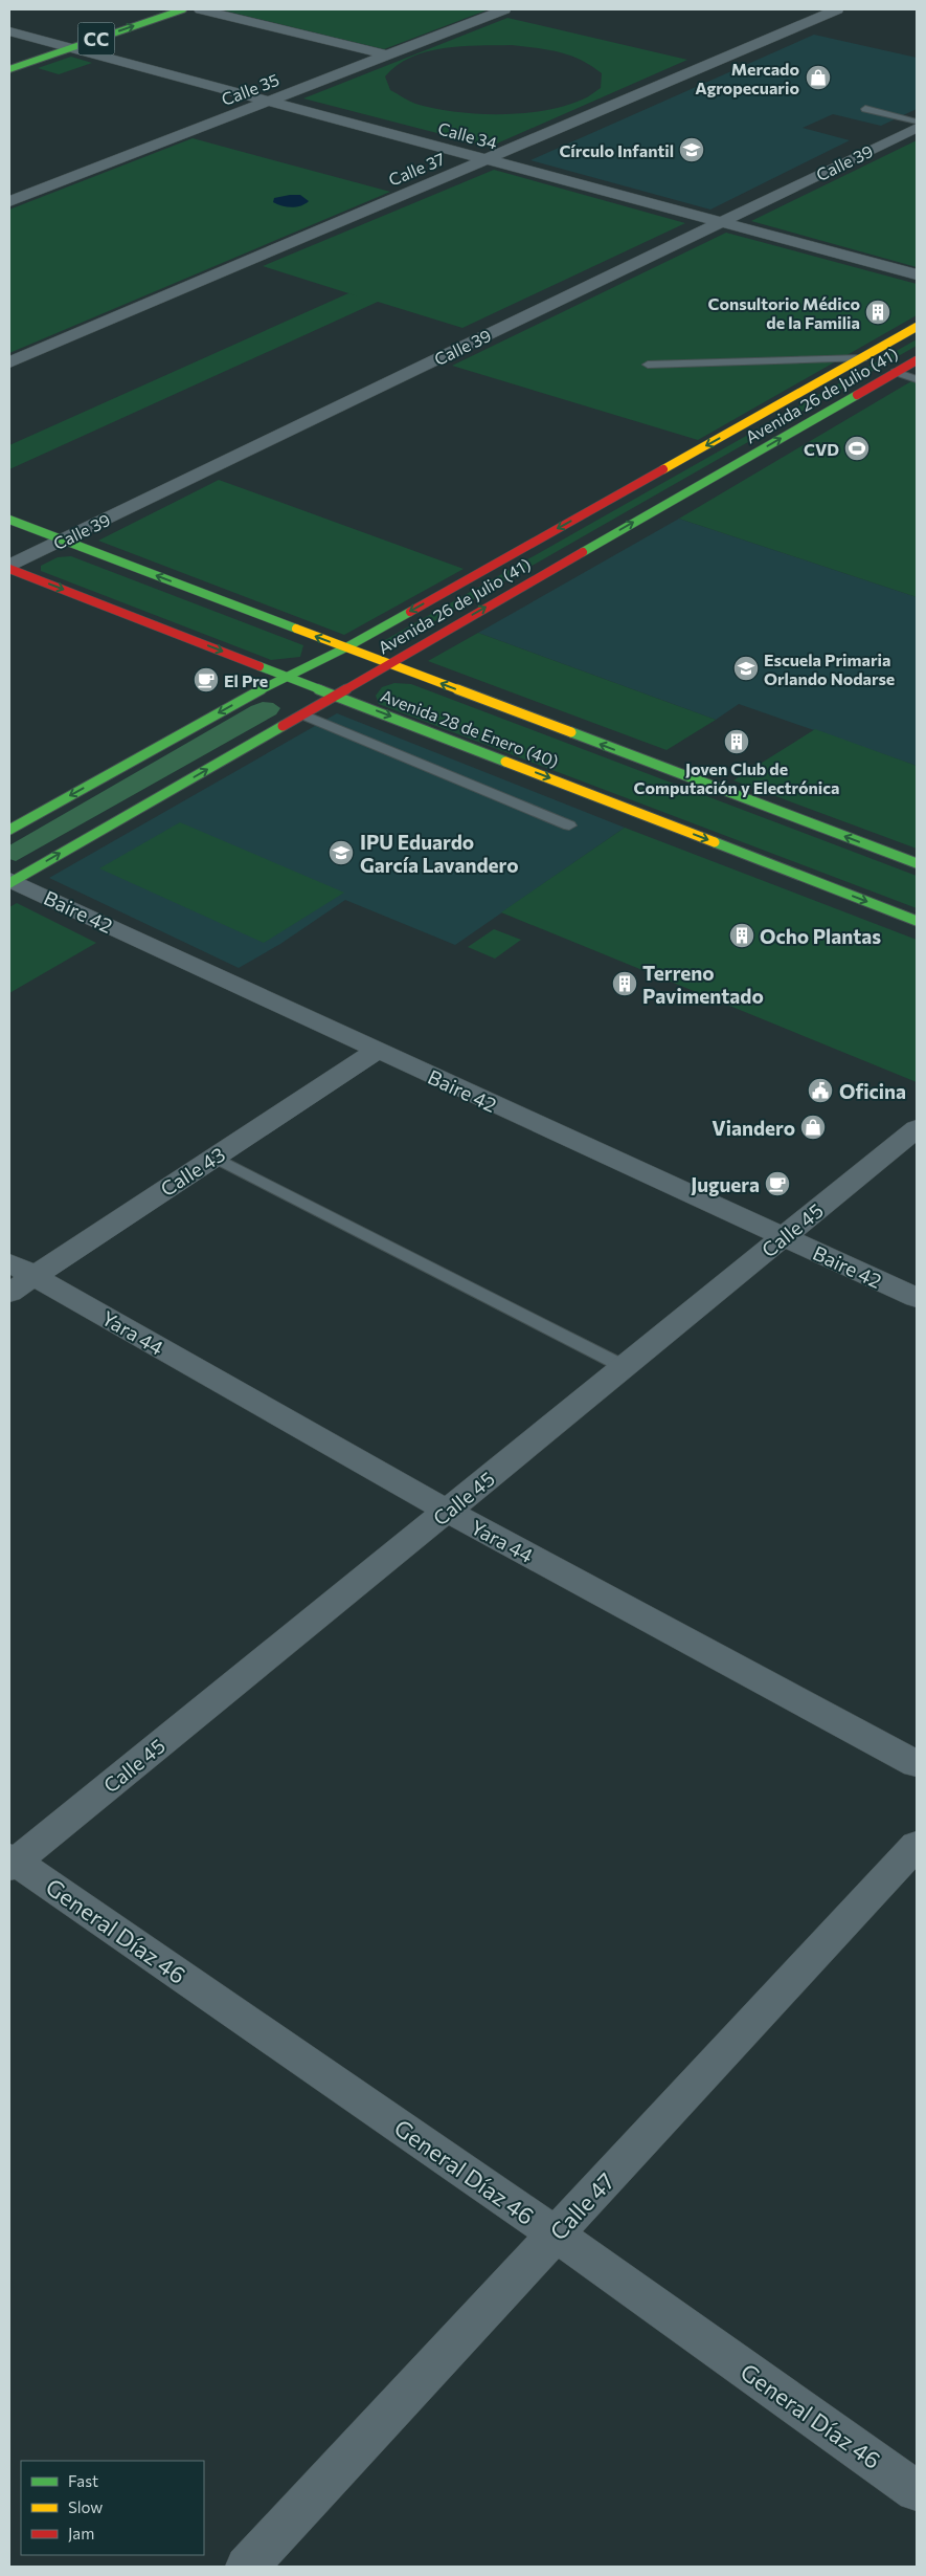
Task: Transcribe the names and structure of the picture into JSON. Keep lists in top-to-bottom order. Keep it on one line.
{"streets":{"main road":["CC","Avenida 26 de Julio (41)","Avenida 28 de Enero (40)"],"street":["Calle 35","Calle 34","Calle 39","Calle 37","Baire 42","Calle 43","Calle 45","Yara 44","General Díaz 46","Calle 47"]},"crossings":[["CC","Calle 34"],["Calle 35","Calle 34"],["Calle 34","Calle 39"],["Calle 34","Calle 37"],["Calle 39","Avenida 28 de Enero (40)"],["Avenida 26 de Julio (41)","Avenida 28 de Enero (40)"],["Avenida 26 de Julio (41)","Baire 42"],["Baire 42","Calle 43"],["Baire 42","Calle 45"],["Calle 43","Yara 44"],["Calle 45","Yara 44"],["Calle 45","General Díaz 46"],["General Díaz 46","Calle 47"]],"places":{"shop":["Mercado Agropecuario","Viandero"],"school or university":["Círculo Infantil","Escuela Primaria Orlando Nodarse","IPU Eduardo García Lavandero"],"building":["Consultorio Médico de la Familia","Joven Club de Computación y Electrónica","Ocho Plantas","Terreno Pavimentado"],"sports":["CVD"],"cafe":["El Pre","Juguera"],"public building":["Oficina"]},"legend":["Fast","Slow","Jam"]}
